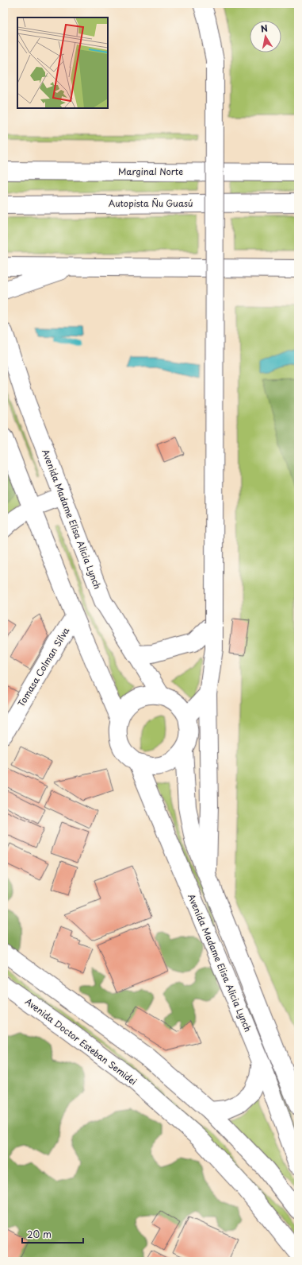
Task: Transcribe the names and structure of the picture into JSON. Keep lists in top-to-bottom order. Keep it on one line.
{"streets":{"main road":["Marginal Norte","Autopista Ñu Guasú","Avenida Madame Elisa Alicia Lynch","Tomasa Colman Silva","Avenida Doctor Esteban Semidei"]},"crossings":[["Avenida Madame Elisa Alicia Lynch","Tomasa Colman Silva"]],"scale_bar":"20 m","north":"top"}
